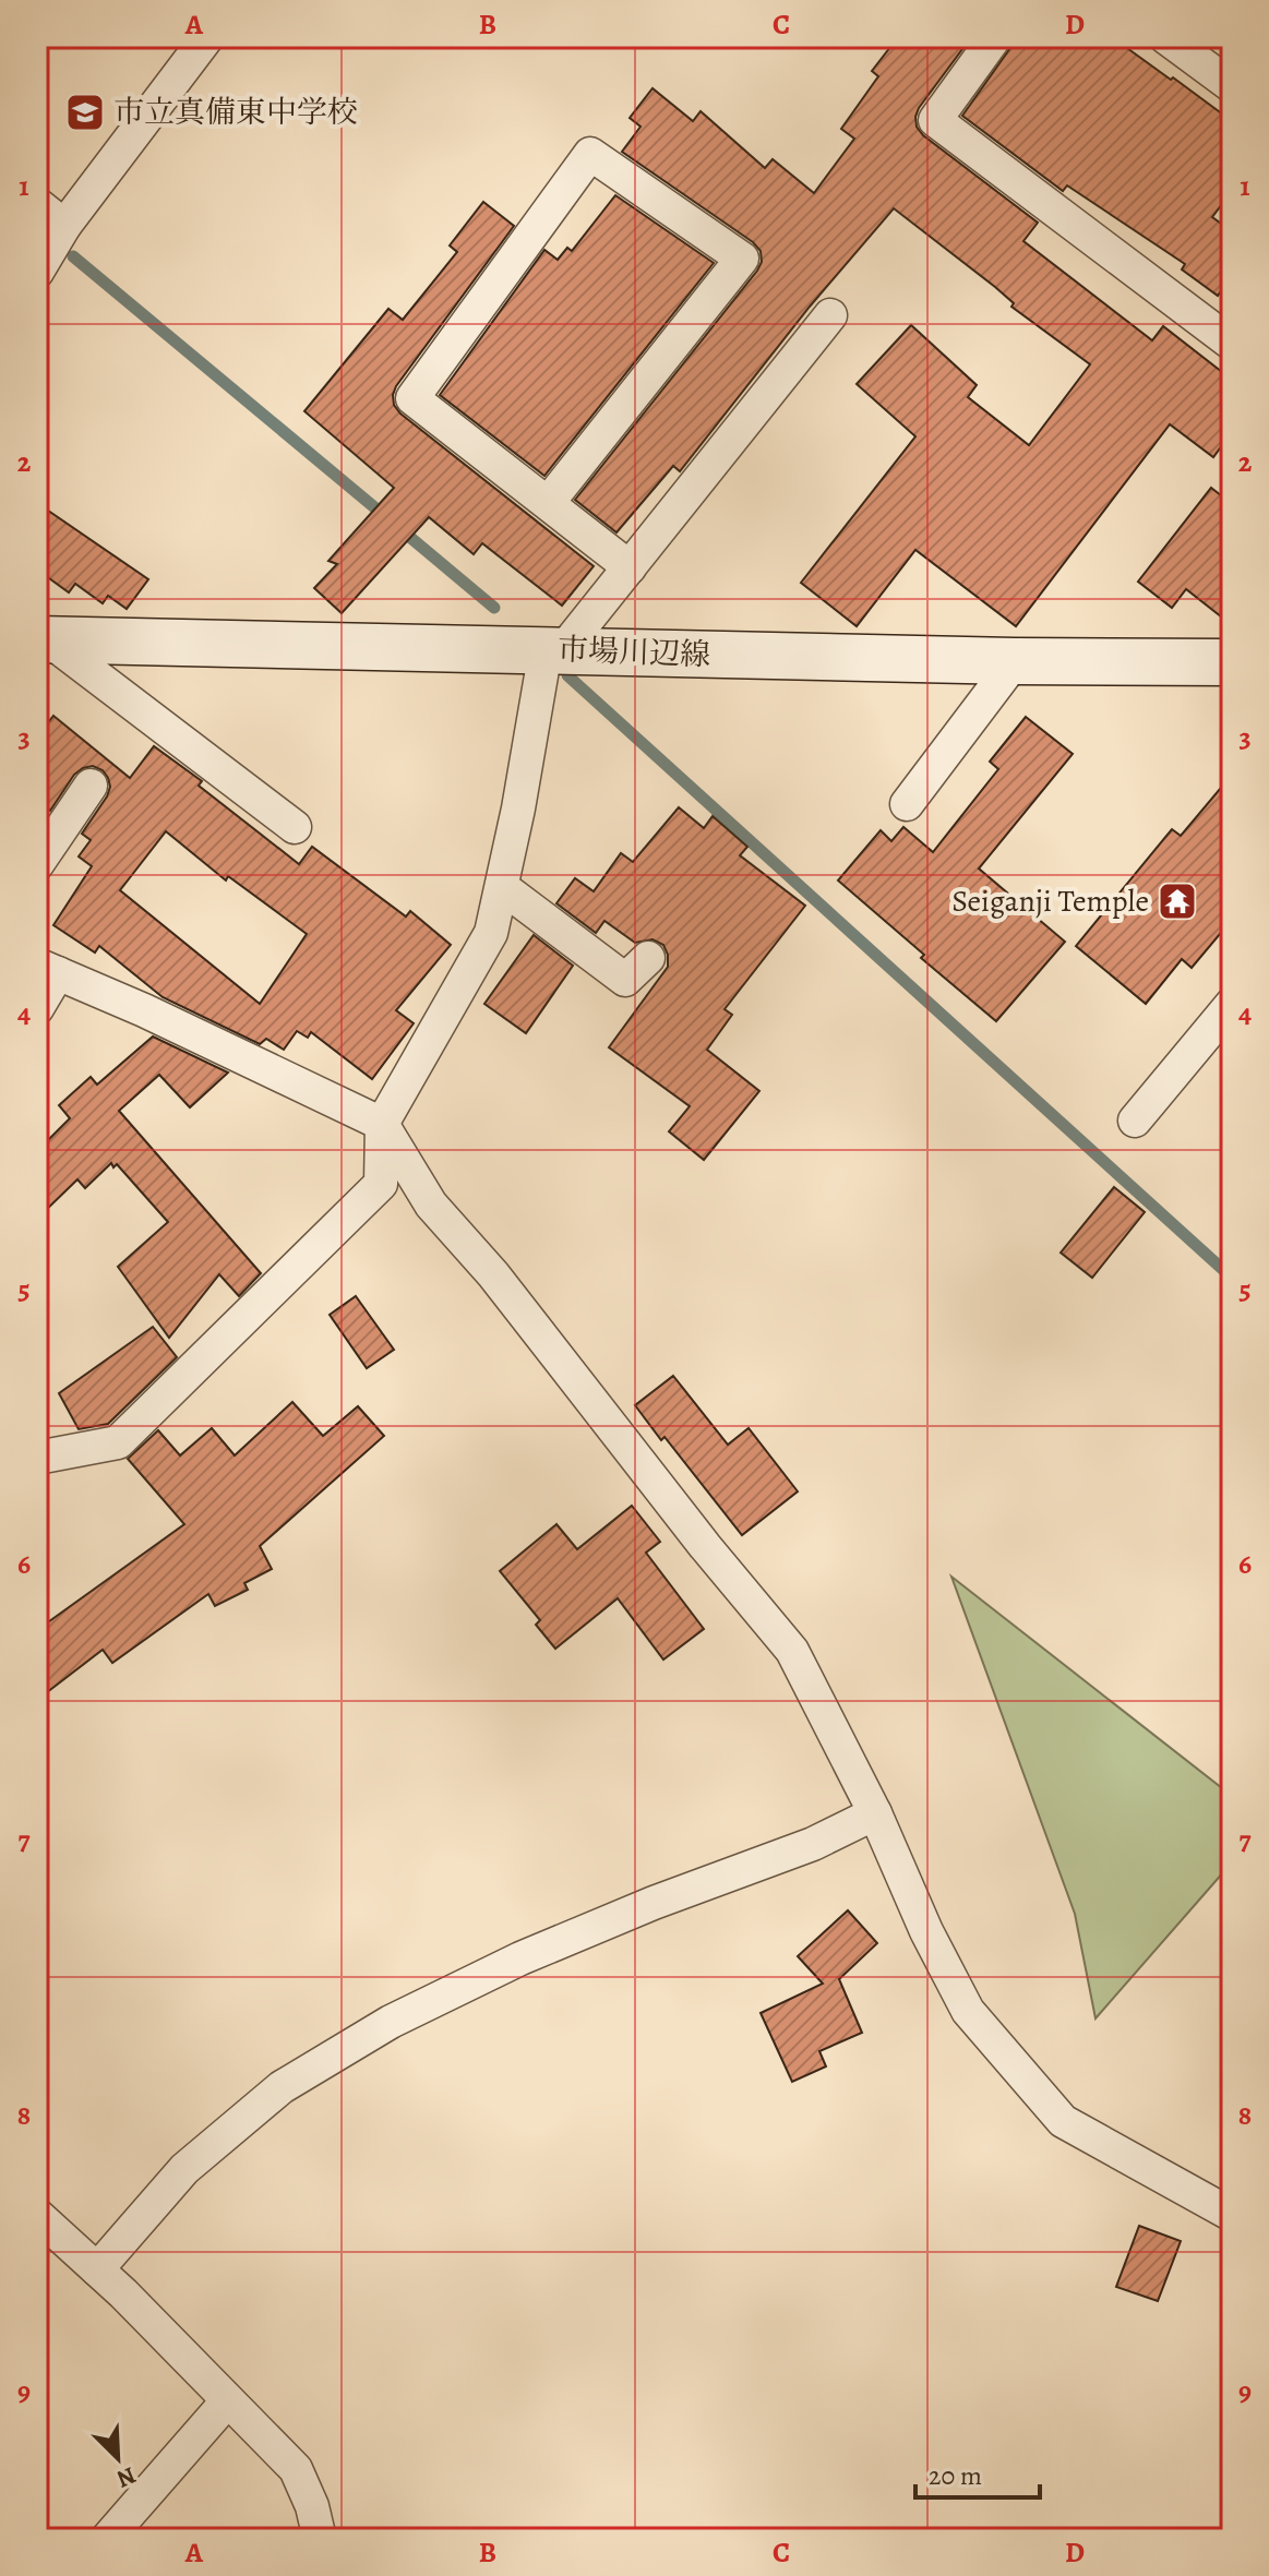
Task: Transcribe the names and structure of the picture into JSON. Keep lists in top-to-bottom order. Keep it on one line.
{"streets":{"main road":["市場川辺線"]},"places":{"school or university":["市立真備東中学校"],"temple":["Seiganji Temple"]},"scale_bar":"20 m","north":"bottom right","grid":{"columns":["A","B","C","D"],"rows":["1","2","3","4","5","6","7","8","9"]}}
